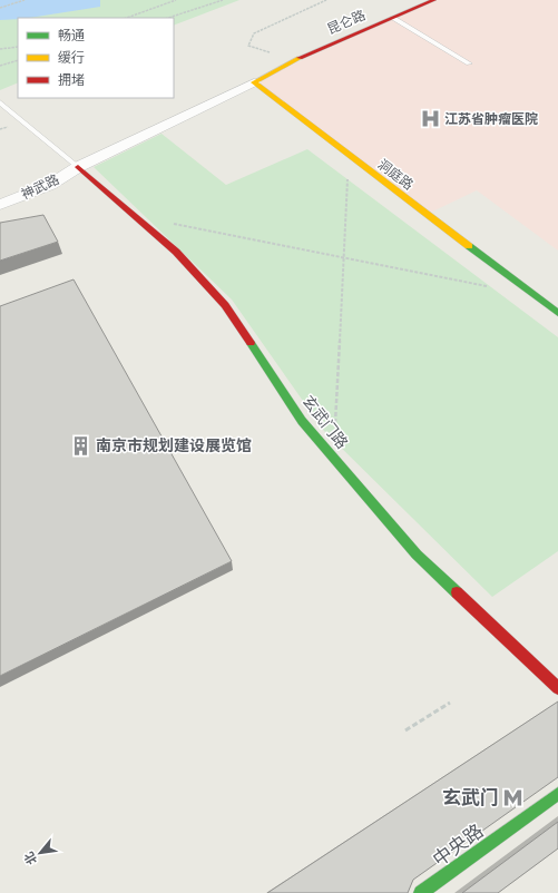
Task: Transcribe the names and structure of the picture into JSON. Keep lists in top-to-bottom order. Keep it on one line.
{"streets":{"street":["昆仑路","洞庭路","神武路","玄武门路","中央路"]},"crossings":[["洞庭路","神武路"],["神武路","玄武门路"]],"places":{"hospital":["江苏省肿瘤医院"],"building":["南京市规划建设展览馆"],"metro station":["玄武门"]},"legend":["畅通","缓行","拥堵"],"north":"bottom left"}
